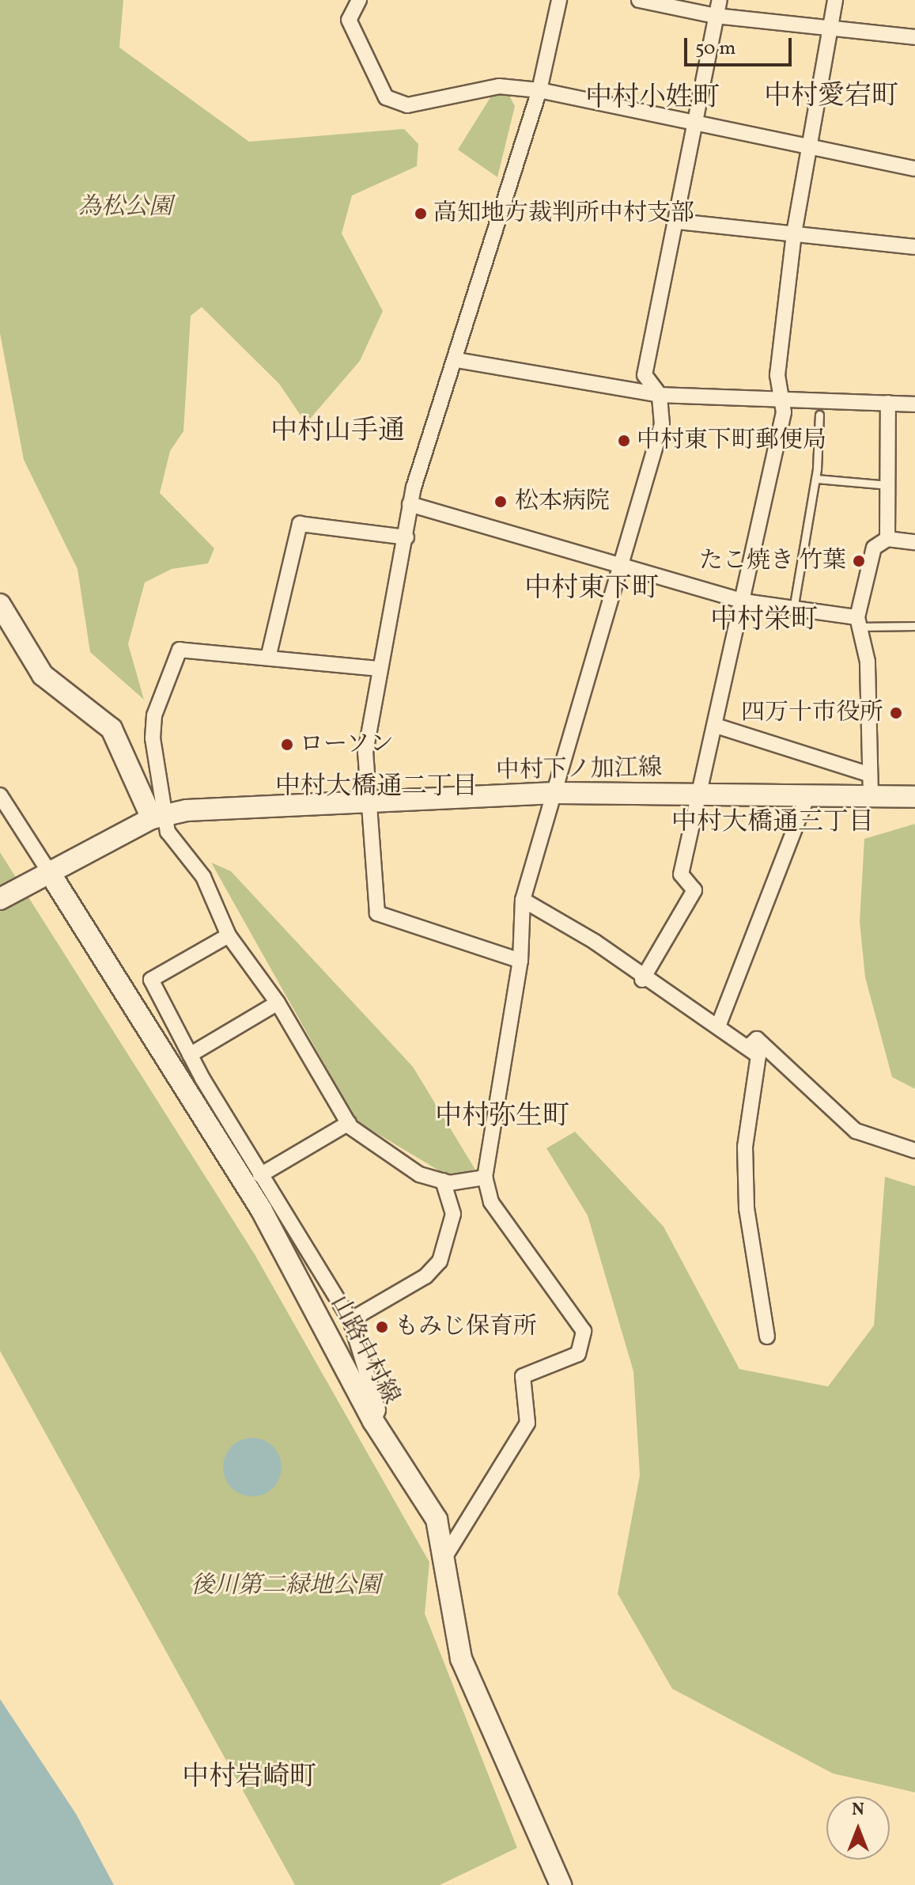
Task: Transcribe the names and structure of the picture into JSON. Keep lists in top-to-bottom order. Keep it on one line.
{"streets":{"main road":["中村下ノ加江線","山路中村線"]},"crossings":[["中村下ノ加江線","山路中村線"]],"districts":["中村愛宕町","中村小姓町","中村山手通","中村東下町","中村栄町","中村大橋通二丁目","中村大橋通三丁目","中村弥生町","中村岩崎町"],"parks":["為松公園","後川第二緑地公園"],"places":["高知地方裁判所中村支部","中村東下町郵便局","松本病院","たこ焼き 竹葉","四万十市役所","ローソン","もみじ保育所"],"scale_bar":"50 m","north":"top"}
